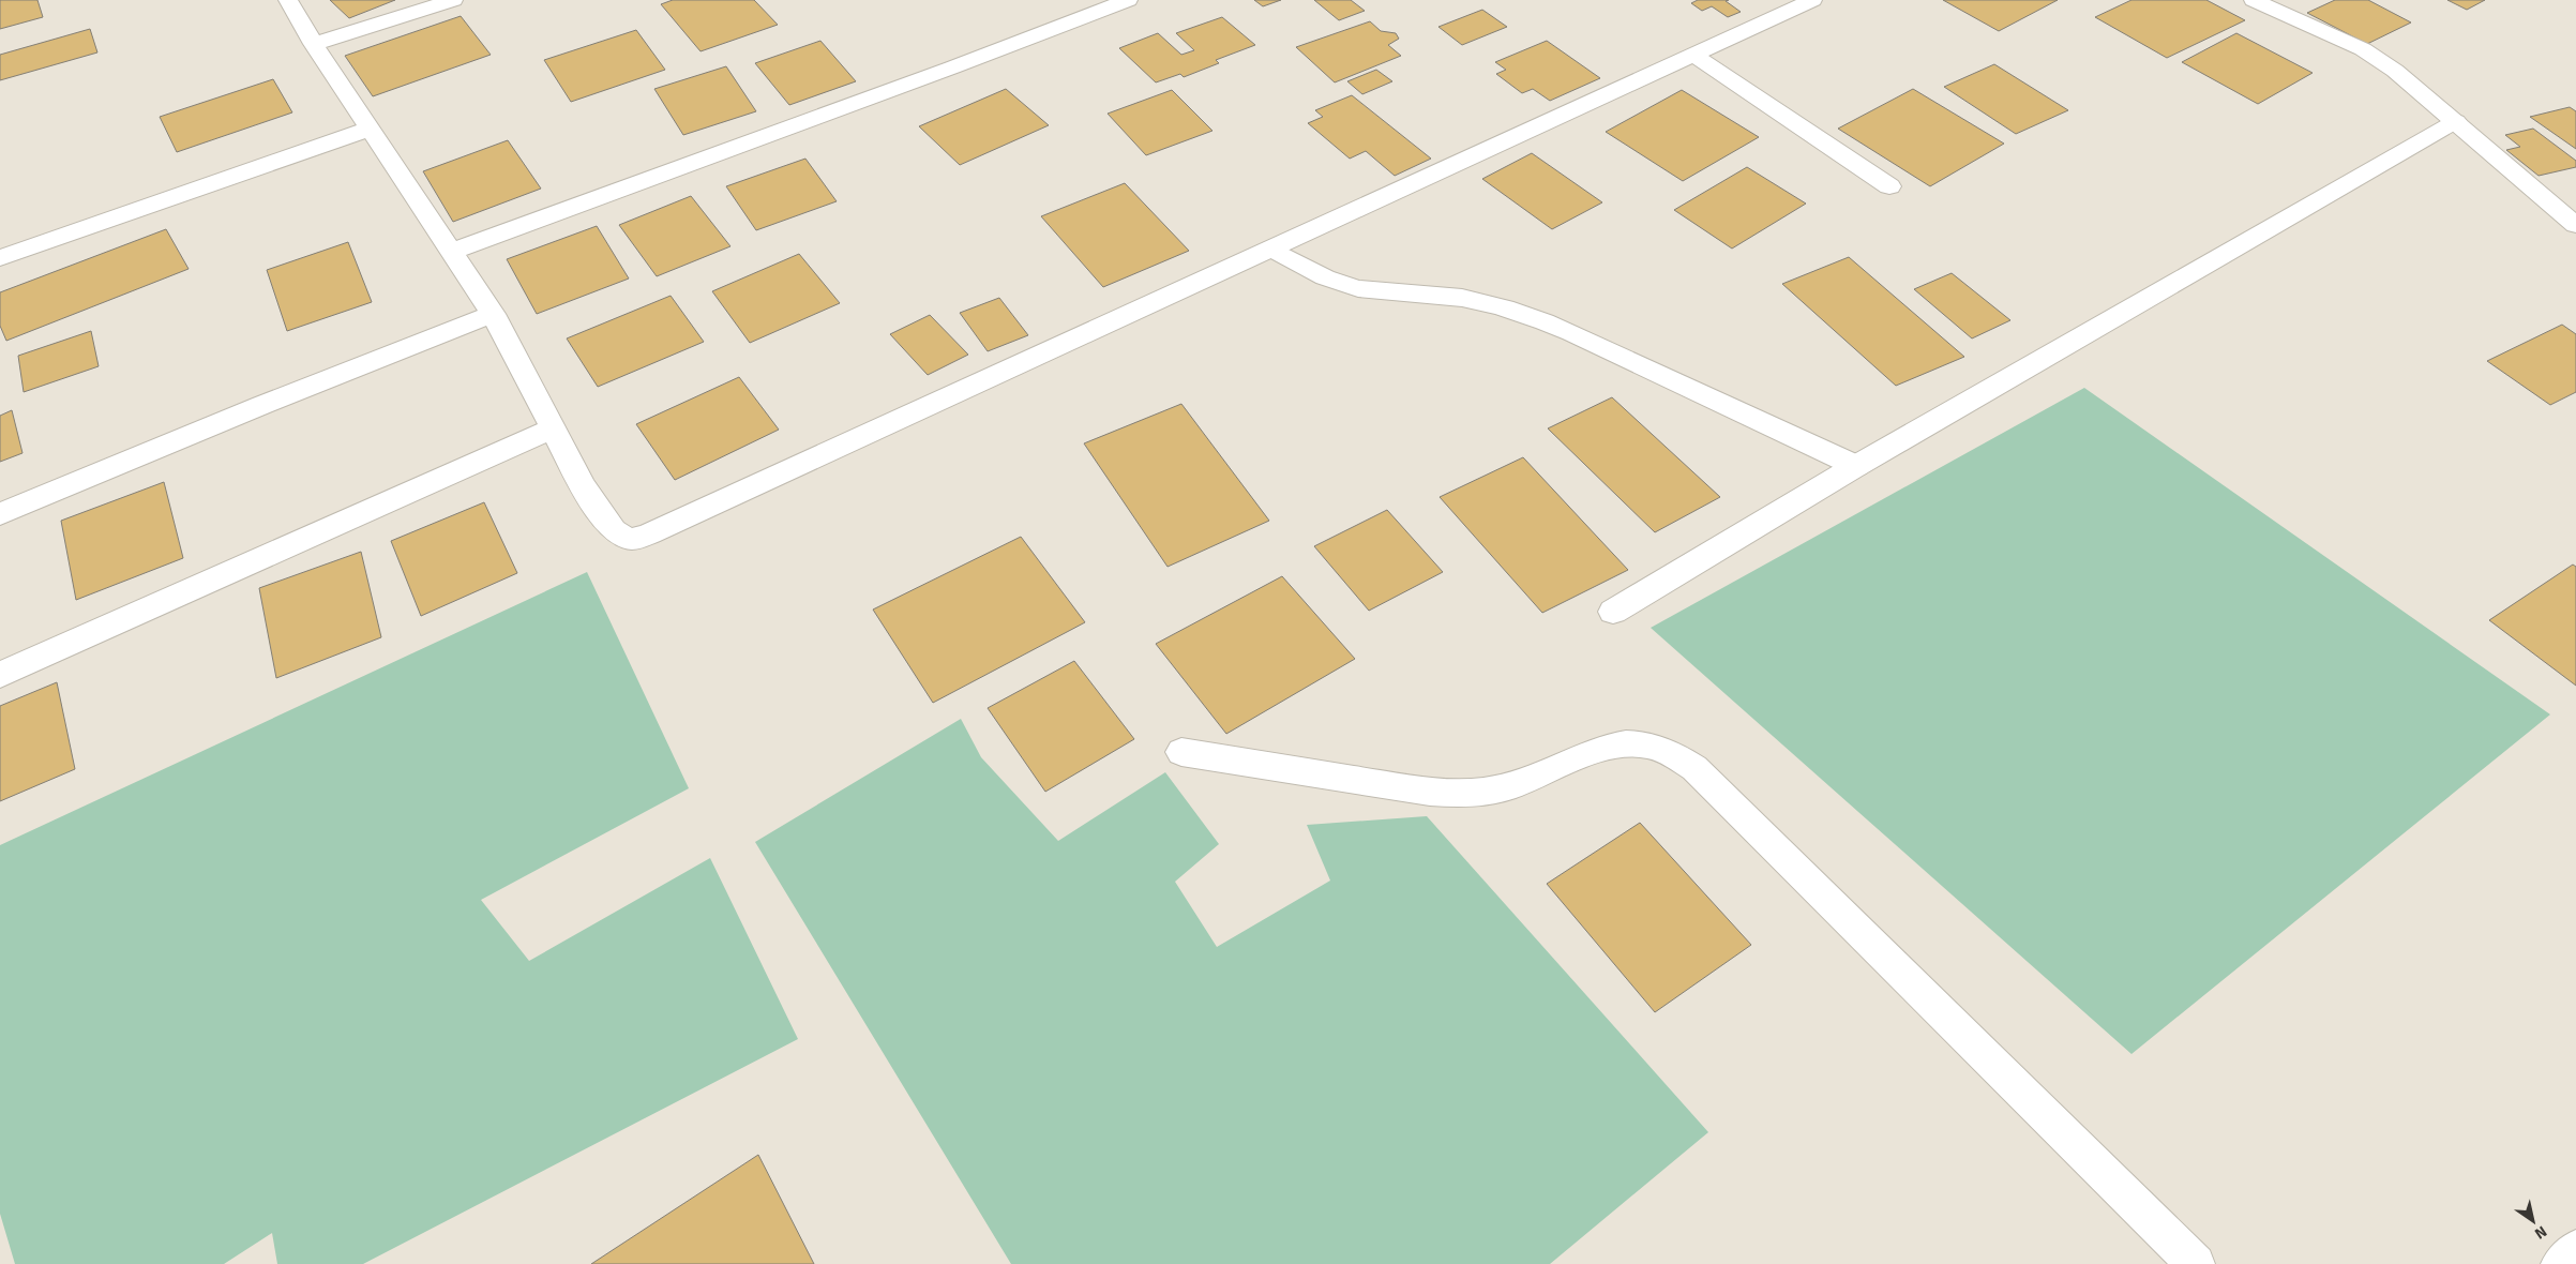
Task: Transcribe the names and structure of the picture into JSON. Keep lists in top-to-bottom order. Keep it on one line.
{"north":"bottom right"}
